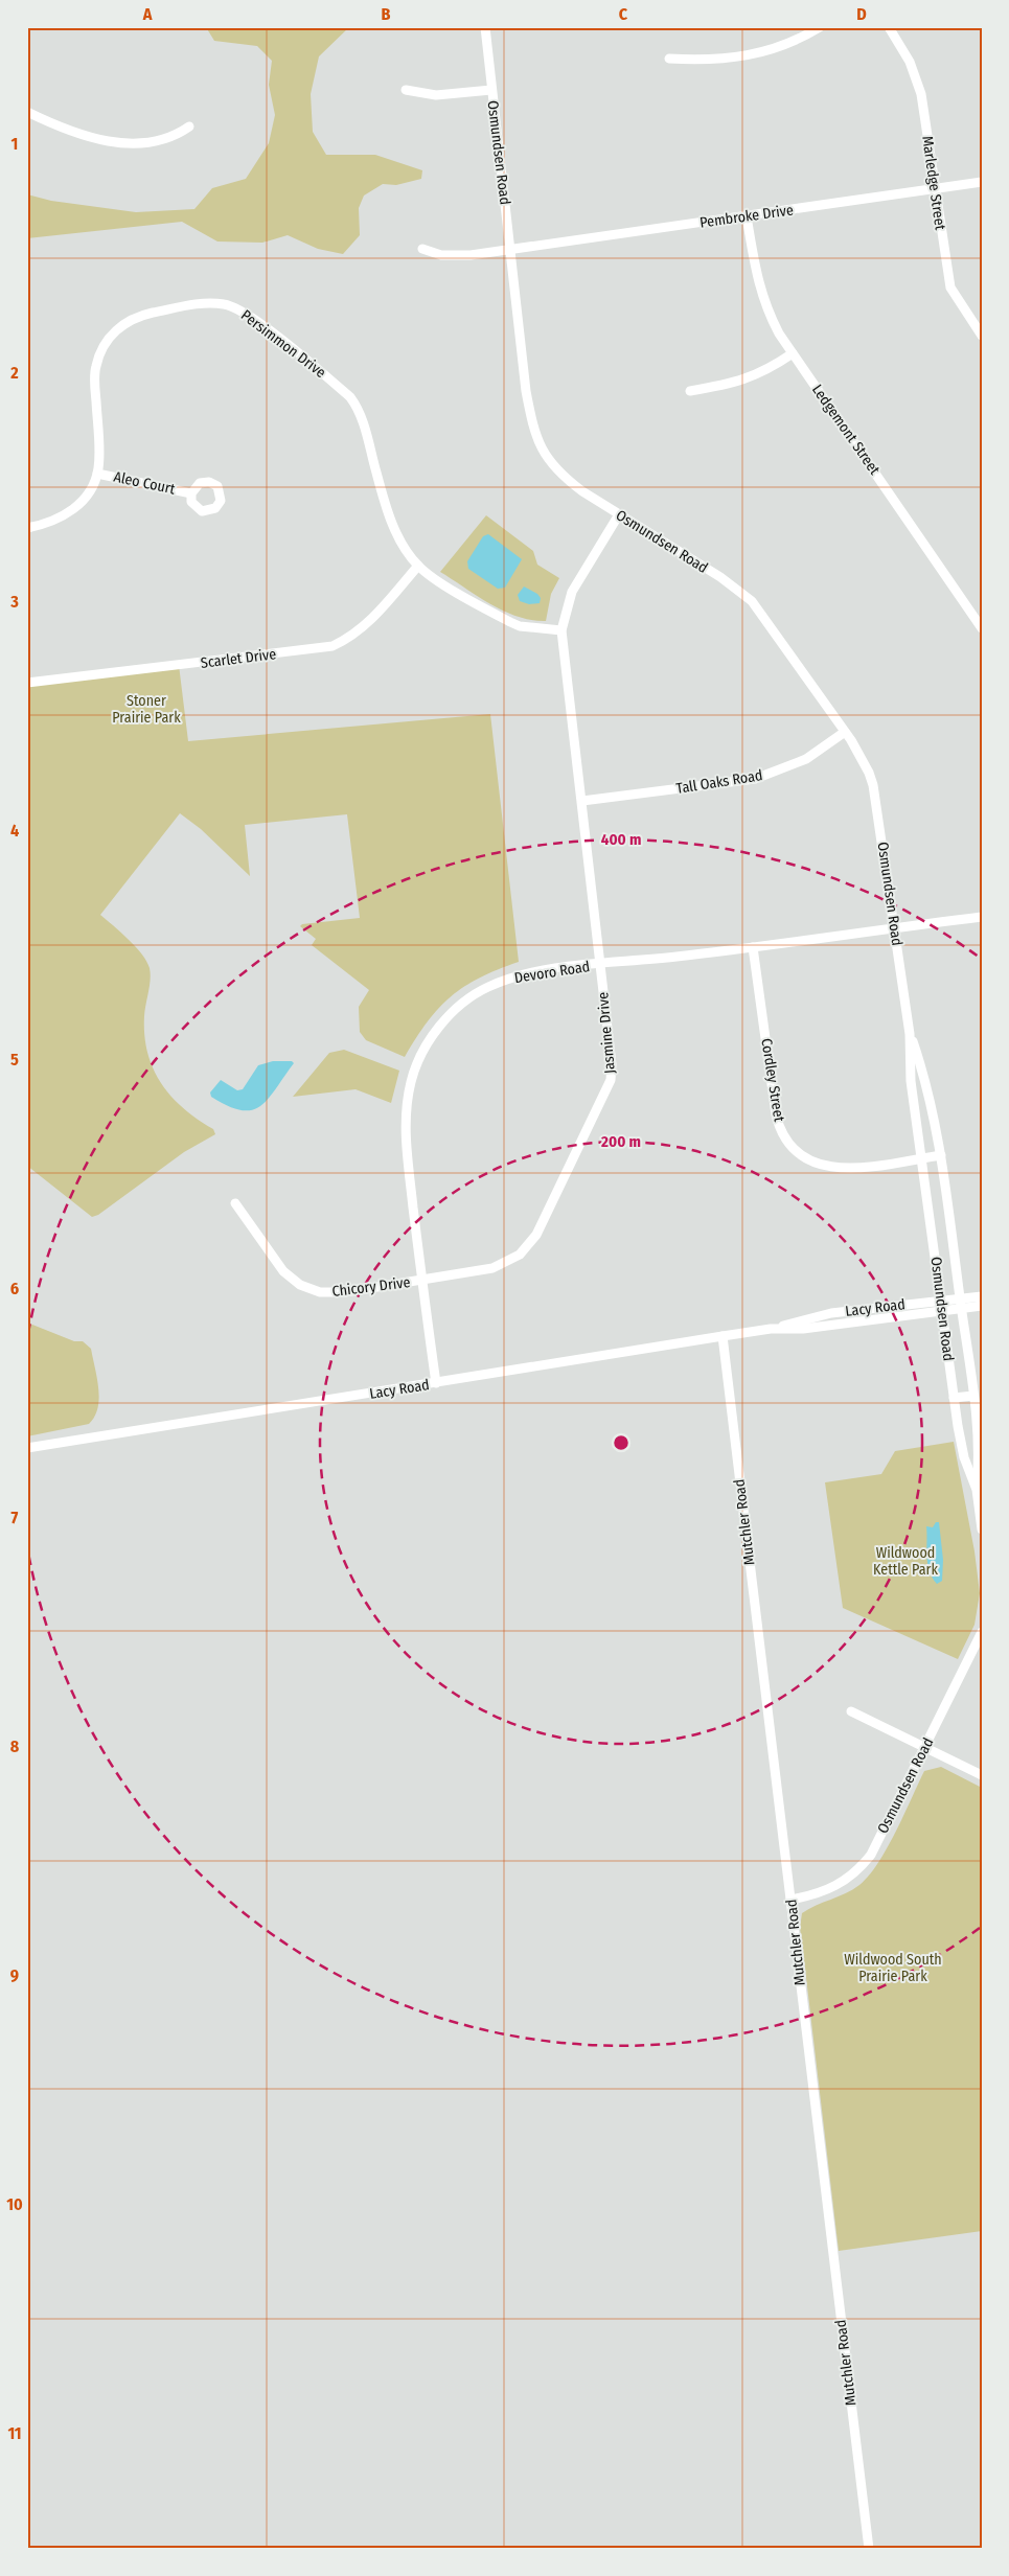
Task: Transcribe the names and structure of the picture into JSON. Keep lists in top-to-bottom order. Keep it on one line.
{"streets":{"street":["Osmundsen Road","Marledge Street","Pembroke Drive","Persimmon Drive","Ledgemont Street","Aleo Court","Scarlet Drive","Tall Oaks Road","Devoro Road","Jasmine Drive","Cordley Street","Chicory Drive","Lacy Road","Mutchler Road"]},"crossings":[["Osmundsen Road","Pembroke Drive"],["Osmundsen Road","Tall Oaks Road"],["Osmundsen Road","Devoro Road"],["Osmundsen Road","Jasmine Drive"],["Osmundsen Road","Cordley Street"],["Osmundsen Road","Lacy Road"],["Osmundsen Road","Mutchler Road"],["Marledge Street","Pembroke Drive"],["Pembroke Drive","Ledgemont Street"],["Persimmon Drive","Aleo Court"],["Persimmon Drive","Scarlet Drive"],["Persimmon Drive","Jasmine Drive"],["Tall Oaks Road","Jasmine Drive"],["Devoro Road","Jasmine Drive"],["Devoro Road","Cordley Street"],["Devoro Road","Chicory Drive"],["Devoro Road","Lacy Road"],["Jasmine Drive","Chicory Drive"],["Lacy Road","Mutchler Road"]],"parks":["Stoner Prairie Park","Wildwood Kettle Park","Wildwood South Prairie Park"],"grid":{"columns":["A","B","C","D"],"rows":["1","2","3","4","5","6","7","8","9","10","11"]},"rings":["400 m","200 m"]}
